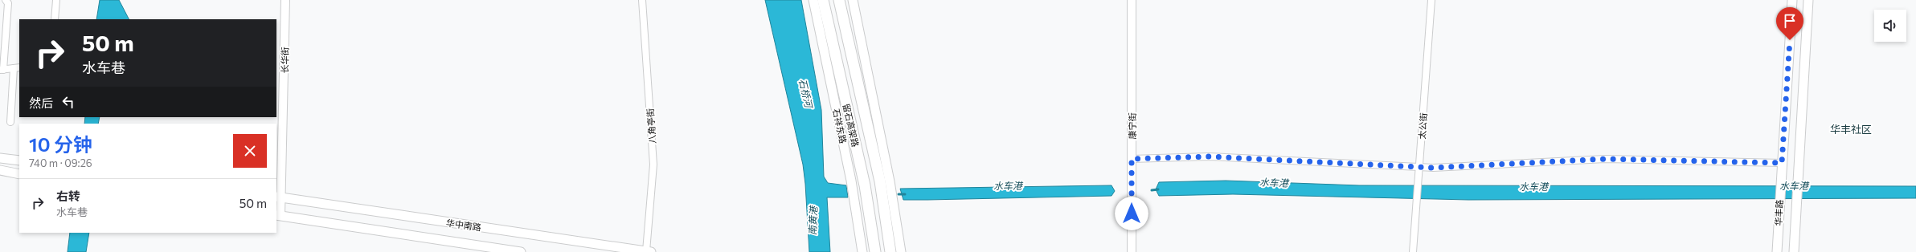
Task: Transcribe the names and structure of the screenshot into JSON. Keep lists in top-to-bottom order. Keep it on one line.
{"streets":{"highway":["留石高架路"],"main road":["石祥东路","华丰路","华中南路"],"street":["长华街","八角亭街","康宁街","太公街"]},"crossings":[["长华街","华中南路"],["八角亭街","华中南路"]],"districts":["华丰社区"],"water":["石桥河","水车港","南黄港"],"page":{"turn":["50 m","水车巷"],"then":"然后","heading":["10 分钟","740 m · 09:26"],"list":[{"name":"右转","note":"水车巷","value":"50 m"}]}}
